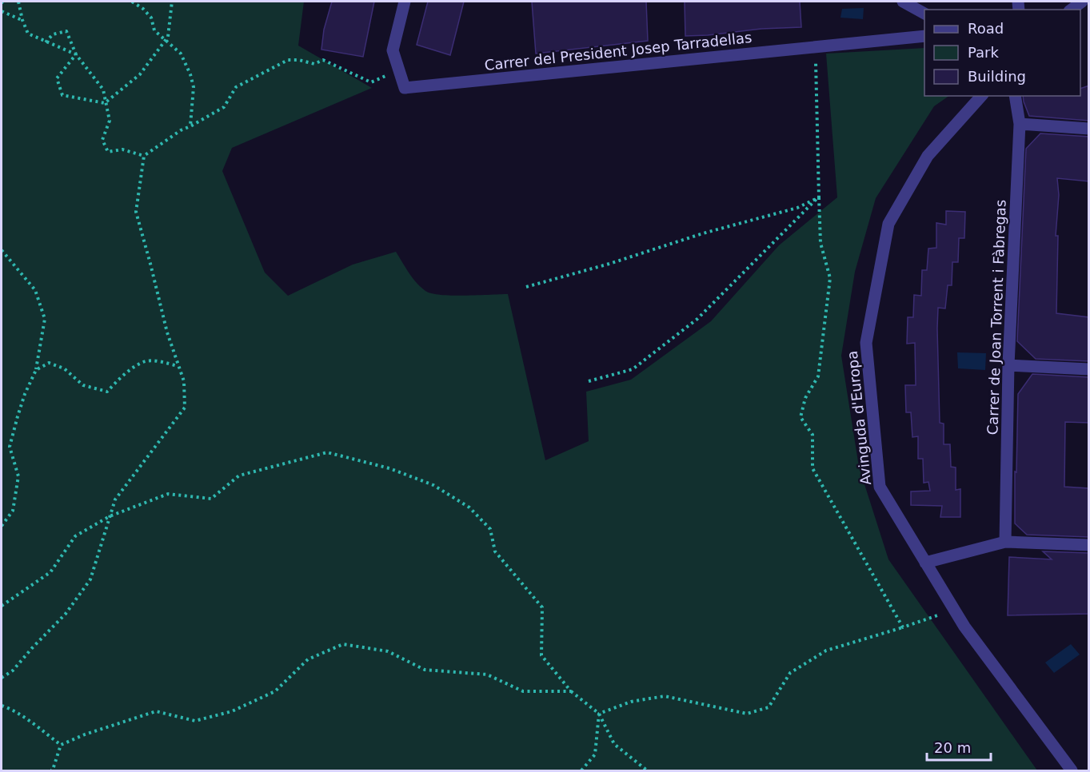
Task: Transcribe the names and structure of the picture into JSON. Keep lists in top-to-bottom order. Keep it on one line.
{"streets":{"street":["Carrer del President Josep Tarradellas","Carrer de Joan Torrent i Fàbregas","Avinguda d'Europa"]},"legend":["Road","Park","Building"],"scale_bar":"20 m"}
